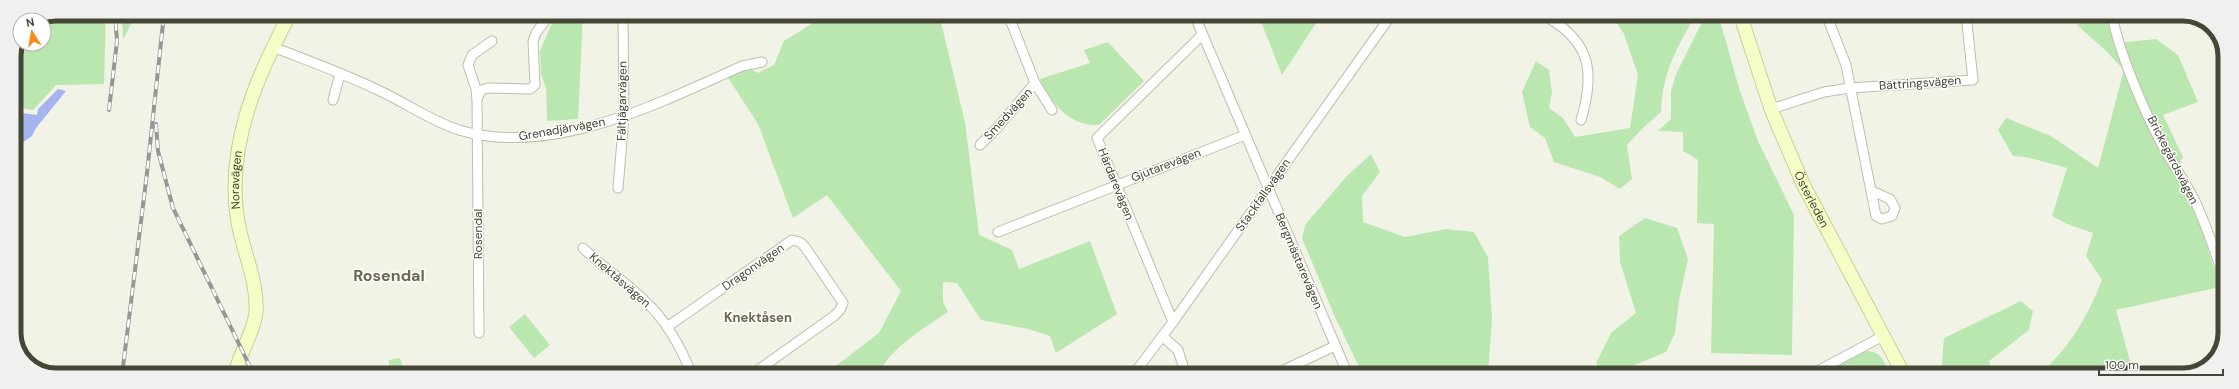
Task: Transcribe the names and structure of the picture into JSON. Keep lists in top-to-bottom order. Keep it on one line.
{"streets":{"main road":["Noravägen","Österleden"],"street":["Bättringsvägen","Fältjägarvägen","Smedvägen","Grenadjärvägen","Brickegårdsvägen","Gjutarevägen","Härdarevägen","Stackfallsvägen","Rosendal","Bergmästarevägen","Dragonvägen","Knektåsvägen"]},"crossings":[["Bättringsvägen","Österleden"],["Fältjägarvägen","Grenadjärvägen"],["Grenadjärvägen","Noravägen"],["Grenadjärvägen","Rosendal"],["Gjutarevägen","Härdarevägen"],["Gjutarevägen","Bergmästarevägen"],["Härdarevägen","Stackfallsvägen"],["Härdarevägen","Bergmästarevägen"],["Stackfallsvägen","Bergmästarevägen"],["Dragonvägen","Knektåsvägen"]],"districts":["Rosendal","Knektåsen"],"scale_bar":"100 m","north":"top"}
